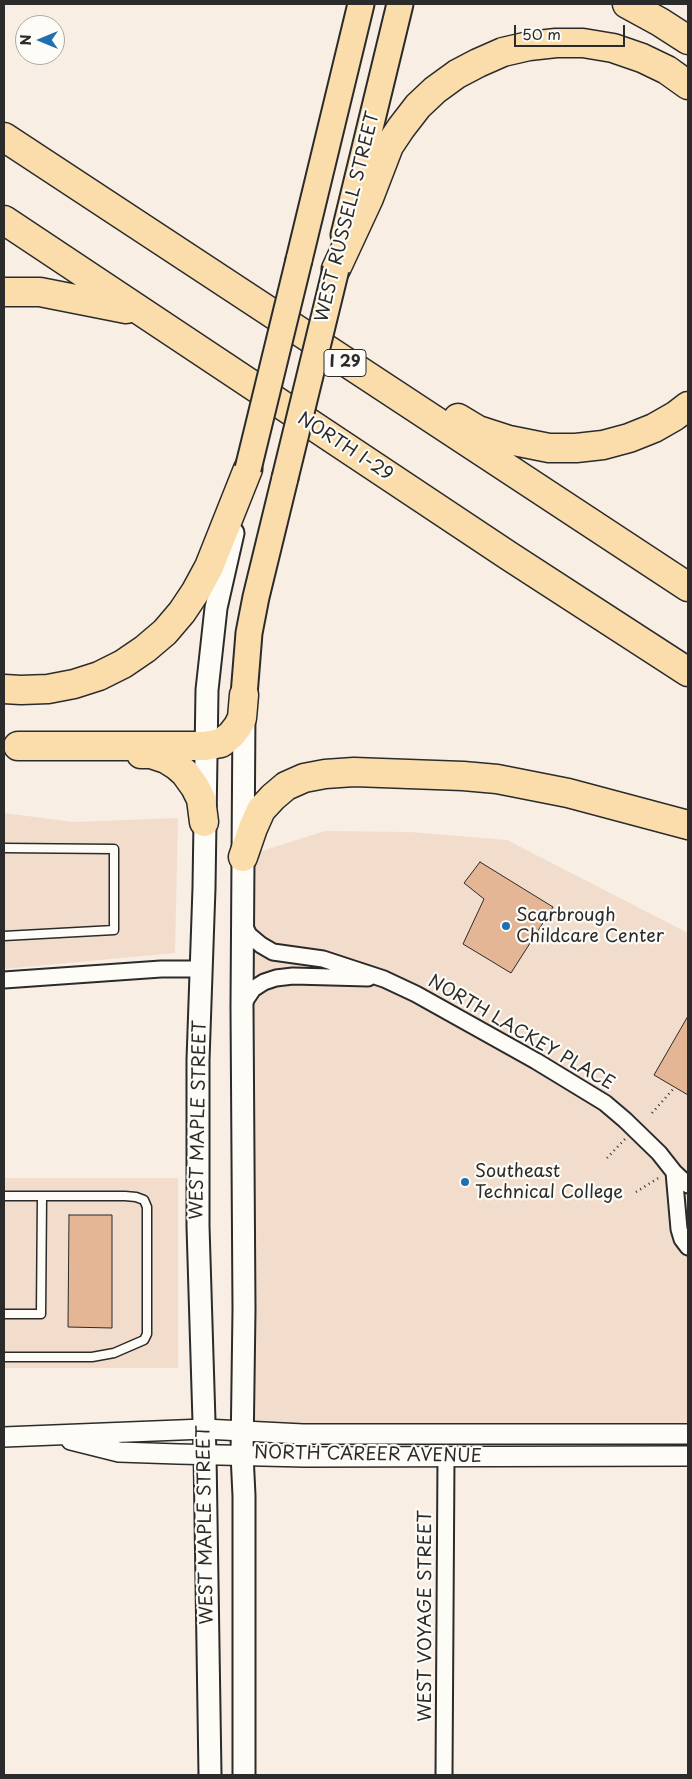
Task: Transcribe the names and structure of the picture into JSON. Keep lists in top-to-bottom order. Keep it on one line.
{"streets":{"highway":["WEST RUSSELL STREET","I 29","NORTH I-29"],"main road":["WEST MAPLE STREET"],"street":["NORTH LACKEY PLACE","NORTH CAREER AVENUE","WEST VOYAGE STREET"]},"crossings":[["WEST RUSSELL STREET","WEST MAPLE STREET"],["NORTH LACKEY PLACE","WEST MAPLE STREET"],["WEST MAPLE STREET","NORTH CAREER AVENUE"],["NORTH CAREER AVENUE","WEST VOYAGE STREET"]],"places":["Scarbrough Childcare Center","Southeast Technical College"],"scale_bar":"50 m","north":"left"}
